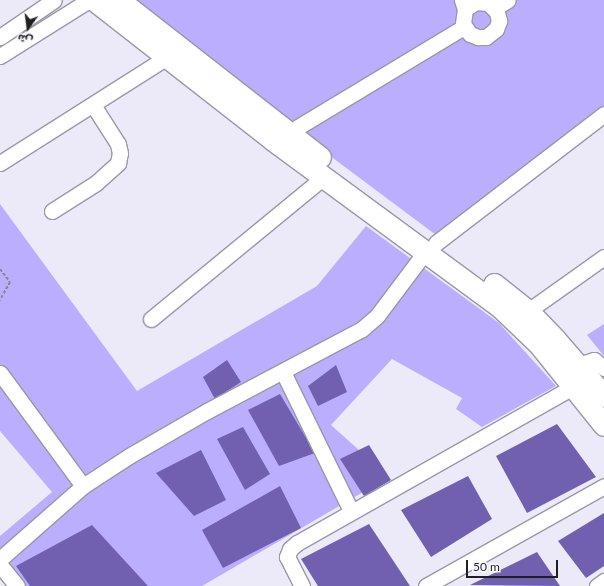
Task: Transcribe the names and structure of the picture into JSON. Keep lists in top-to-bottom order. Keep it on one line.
{"scale_bar":"50 m","north":"bottom"}
